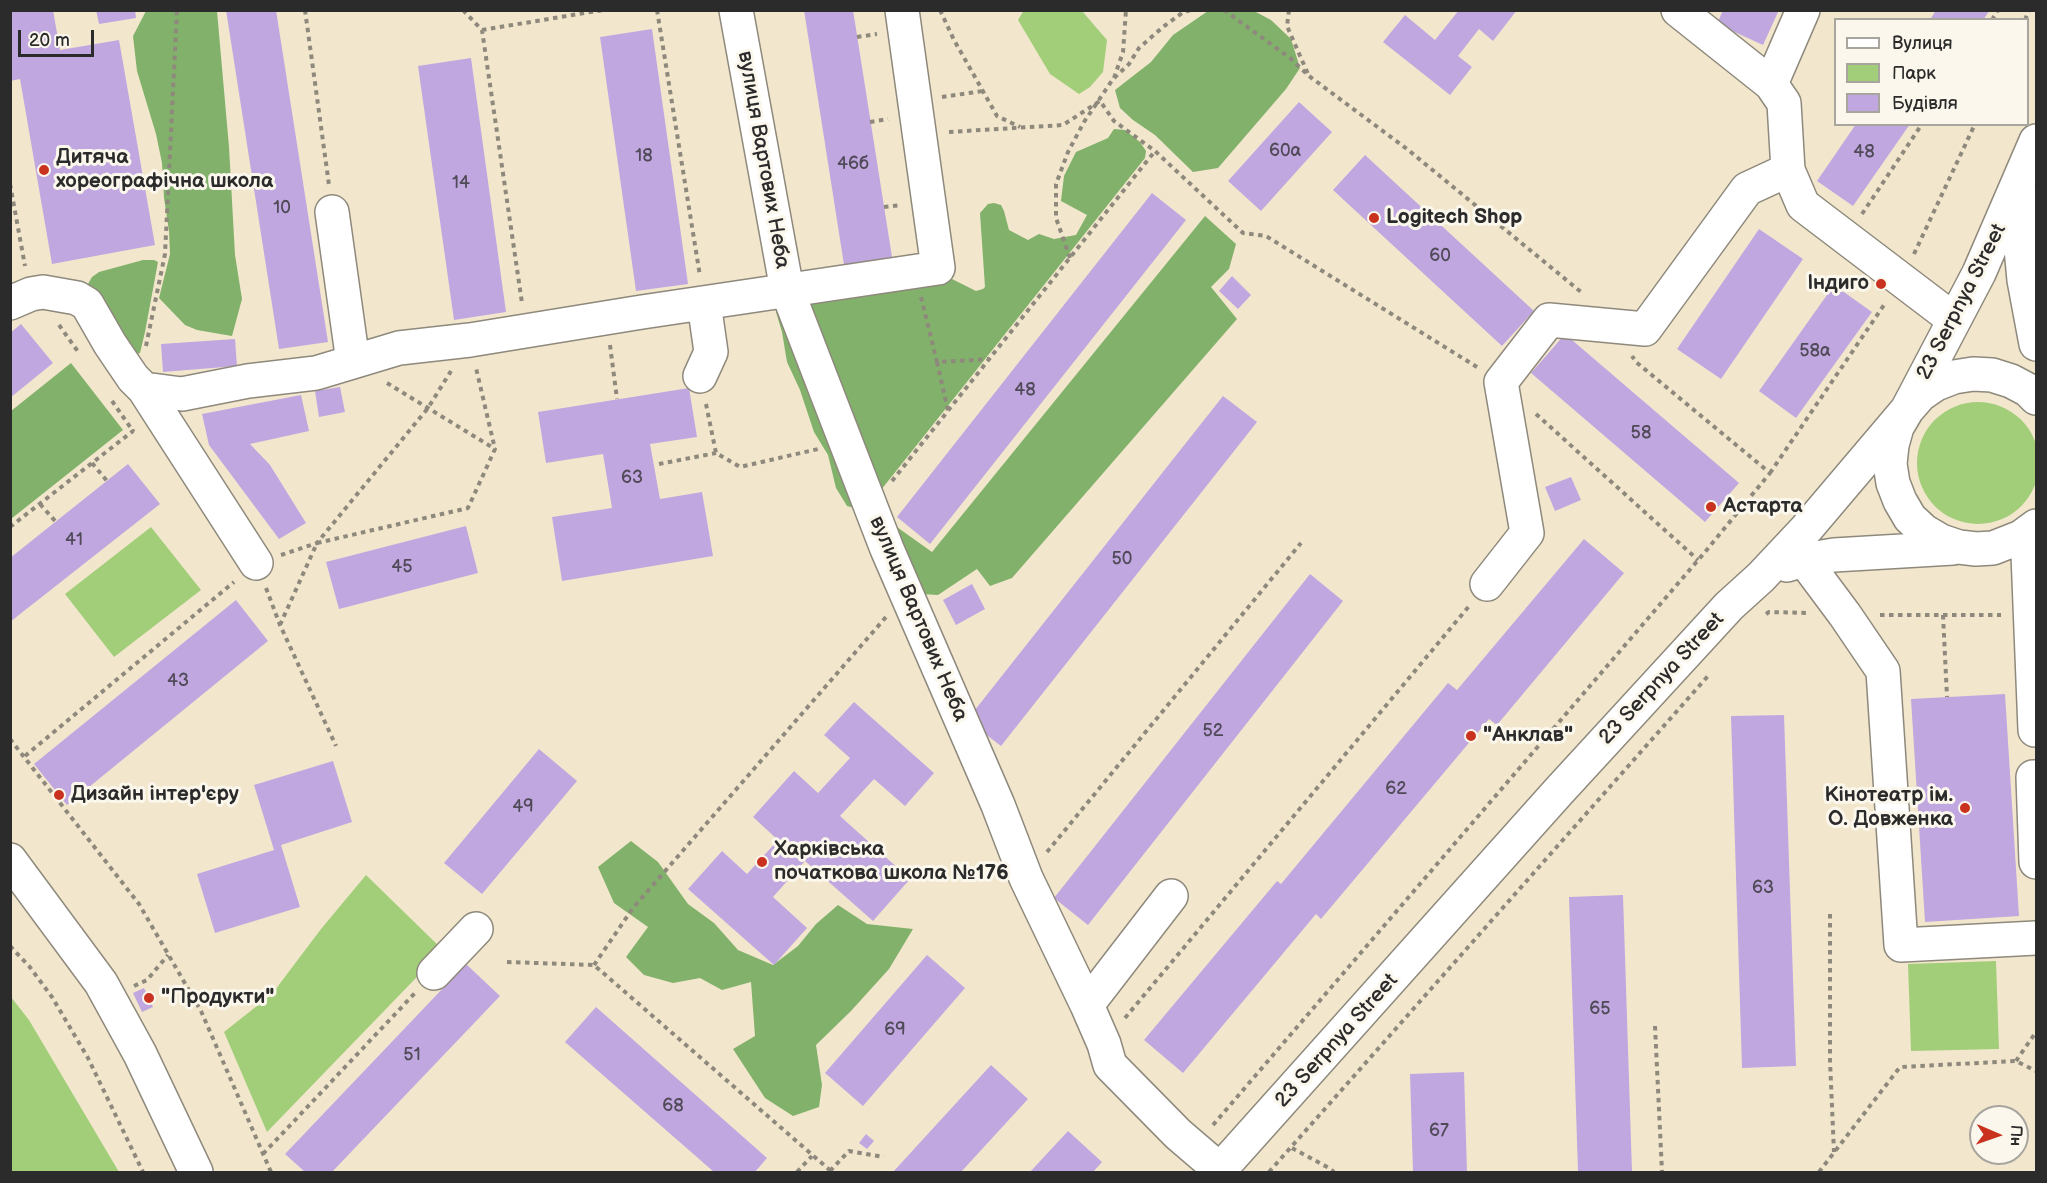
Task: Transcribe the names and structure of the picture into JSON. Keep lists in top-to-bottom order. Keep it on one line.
{"streets":{"street":["вулиця Вартових Неба","23 Serpnya Street"]},"crossings":[["вулиця Вартових Неба","23 Serpnya Street"]],"places":["Дитяча хореографічна школа","Logitech Shop","Індиго","Астарта","\"Анклав\"","Дизайн інтер'єру","Кінотеатр ім. О. Довженка","Харківська початкова школа №176","\"Продукти\""],"house_numbers":["60а","48","18","46б","14","10","60","58а","48","58","63","41","50","45","43","52","62","49","63","65","69","51","68","67"],"legend":["Вулиця","Парк","Будівля"],"scale_bar":"20 m","north":"right"}
